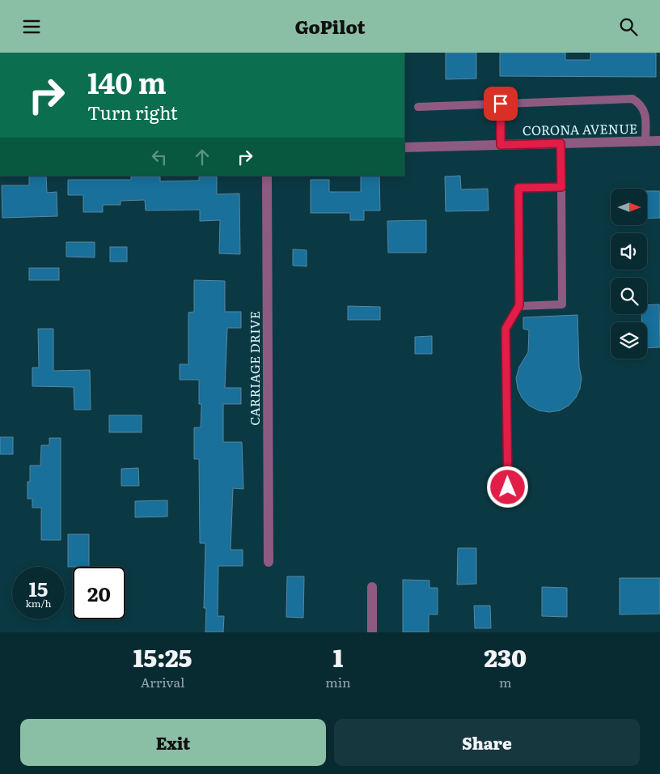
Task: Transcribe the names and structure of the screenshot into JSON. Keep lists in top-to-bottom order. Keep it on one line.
{"streets":{"street":["CORONA AVENUE","CARRIAGE DRIVE"]},"north":"right","page":{"header":"GoPilot","turn":["140 m","Turn right"],"speed":"15 km/h","limit":"20","eta":["15:25","Arrival","1","min","230","m"],"buttons":["Exit","Share"]}}
